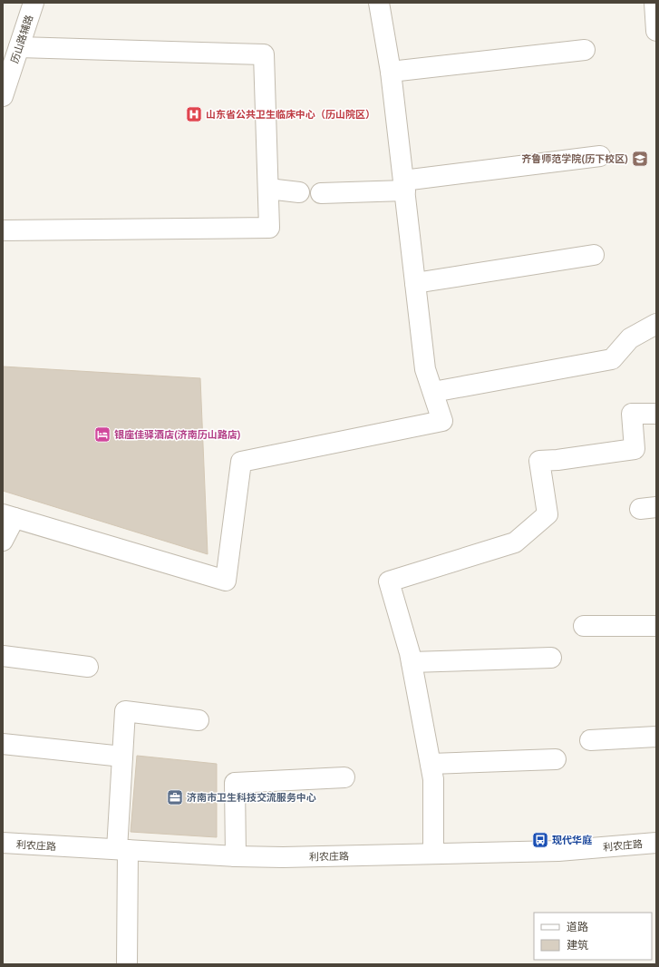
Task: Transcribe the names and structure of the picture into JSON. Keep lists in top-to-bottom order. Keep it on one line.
{"streets":{"street":["历山路辅路","利农庄路"]},"places":{"hospital":["山东省公共卫生临床中心（历山院区）"],"school or university":["齐鲁师范学院(历下校区)"],"hotel":["银座佳驿酒店(济南历山路店)"],"office":["济南市卫生科技交流服务中心"],"bus stop":["现代华庭"]},"legend":["道路","建筑"]}
